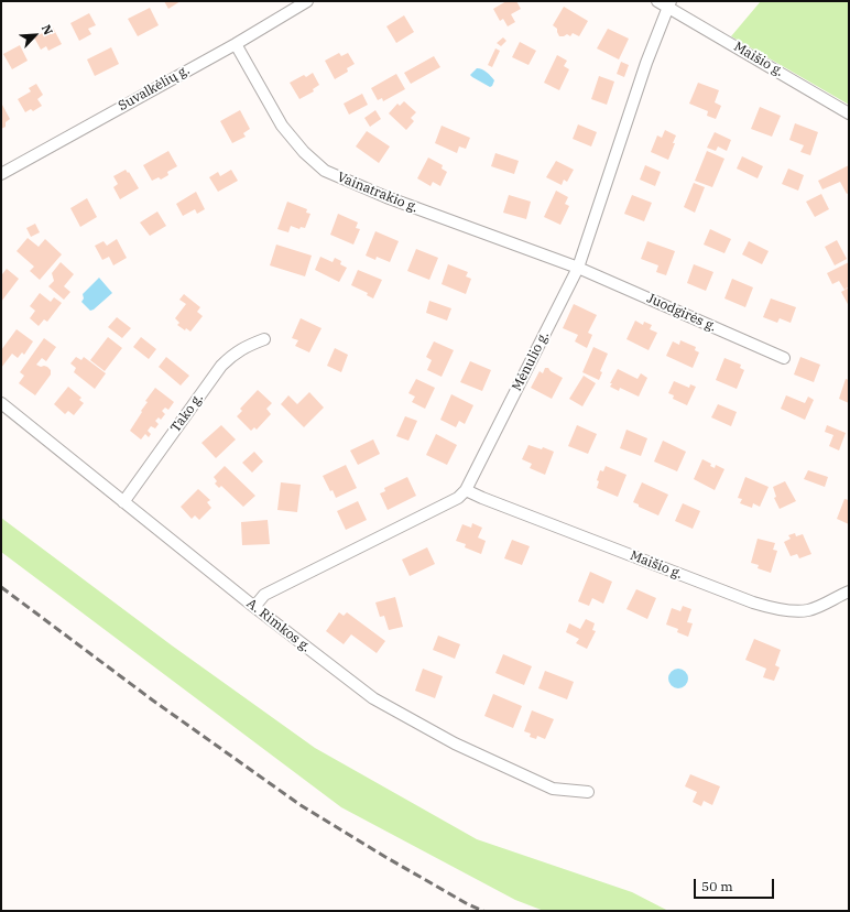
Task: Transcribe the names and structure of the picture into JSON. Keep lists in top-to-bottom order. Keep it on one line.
{"streets":{"street":["Maišio g.","Suvalkėlių g.","Vainatrakio g.","Juodgirės g.","Mėnulio g.","Tako g.","A. Rimkos g."]},"crossings":[["Maišio g.","Mėnulio g."],["Suvalkėlių g.","Vainatrakio g."],["Vainatrakio g.","Juodgirės g."],["Vainatrakio g.","Mėnulio g."],["Juodgirės g.","Mėnulio g."],["Mėnulio g.","A. Rimkos g."],["Tako g.","A. Rimkos g."]],"scale_bar":"50 m","north":"top right"}
